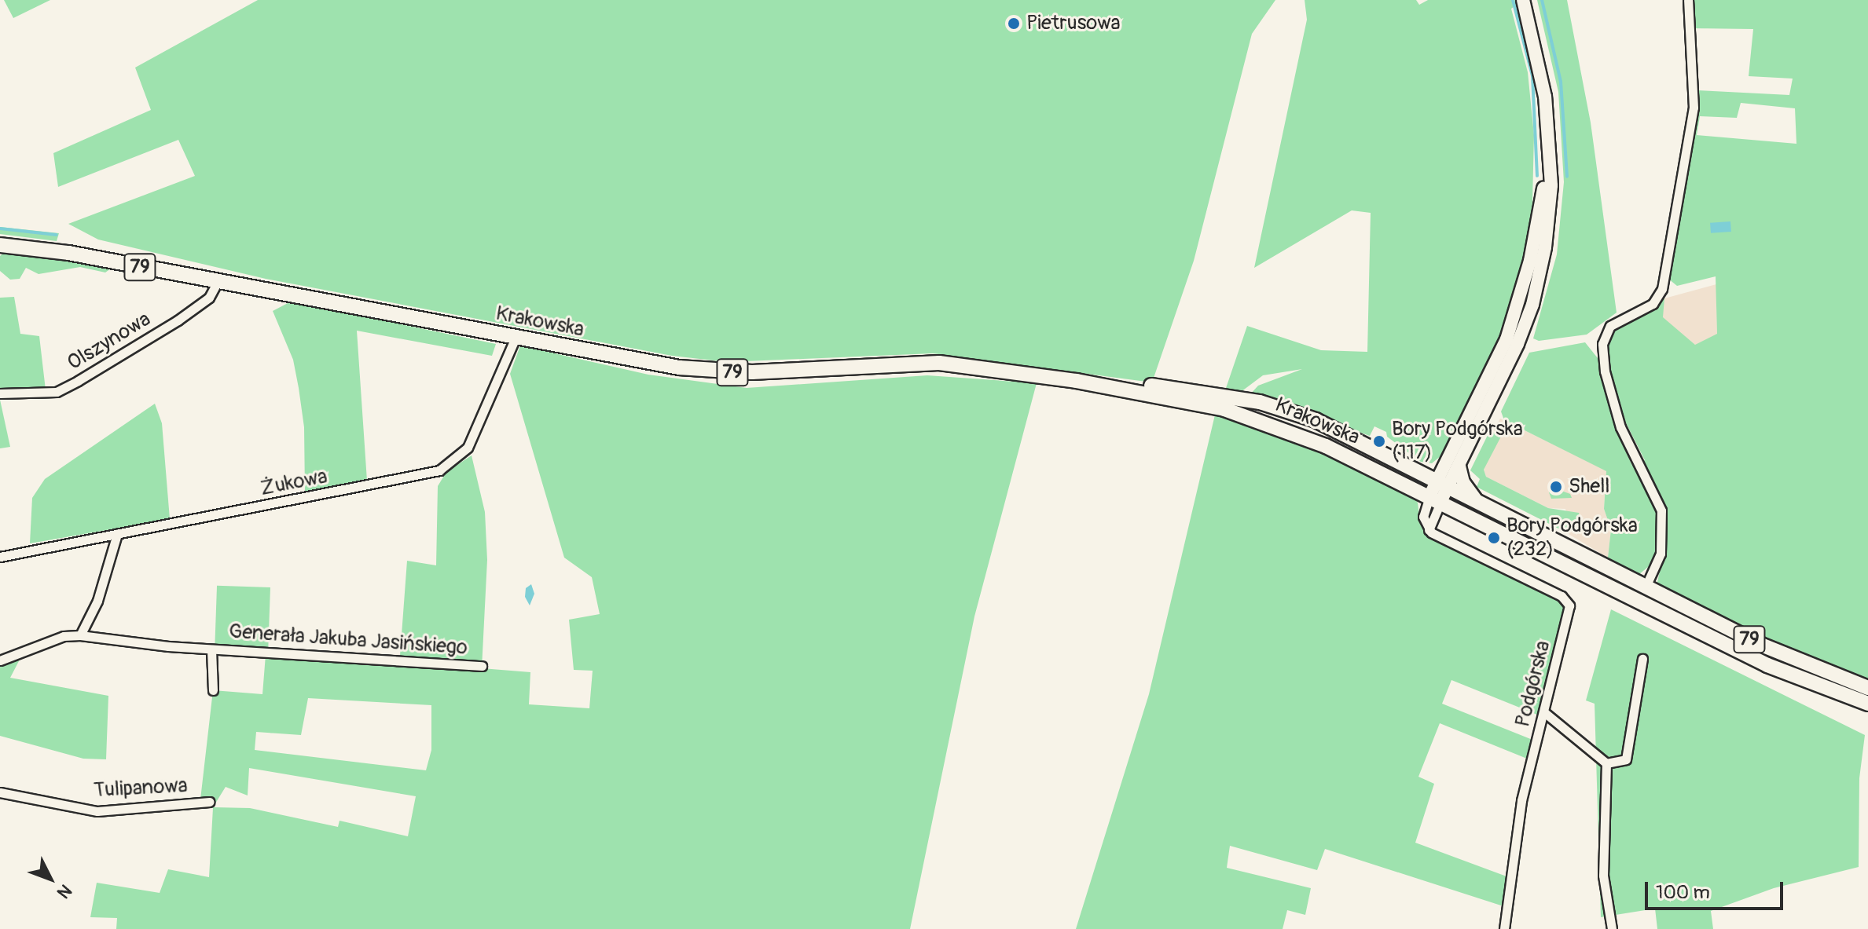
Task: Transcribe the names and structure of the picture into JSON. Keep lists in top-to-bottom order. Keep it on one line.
{"streets":{"main road":["79","Krakowska"],"street":["Olszynowa","Żukowa","Generała Jakuba Jasińskiego","Podgórska","Tulipanowa"]},"crossings":[["Krakowska","Olszynowa"],["Krakowska","Żukowa"],["Krakowska","Podgórska"]],"places":["Pietrusowa","Bory Podgórska (117)","Shell","Bory Podgórska (232)"],"scale_bar":"100 m","north":"bottom right"}
